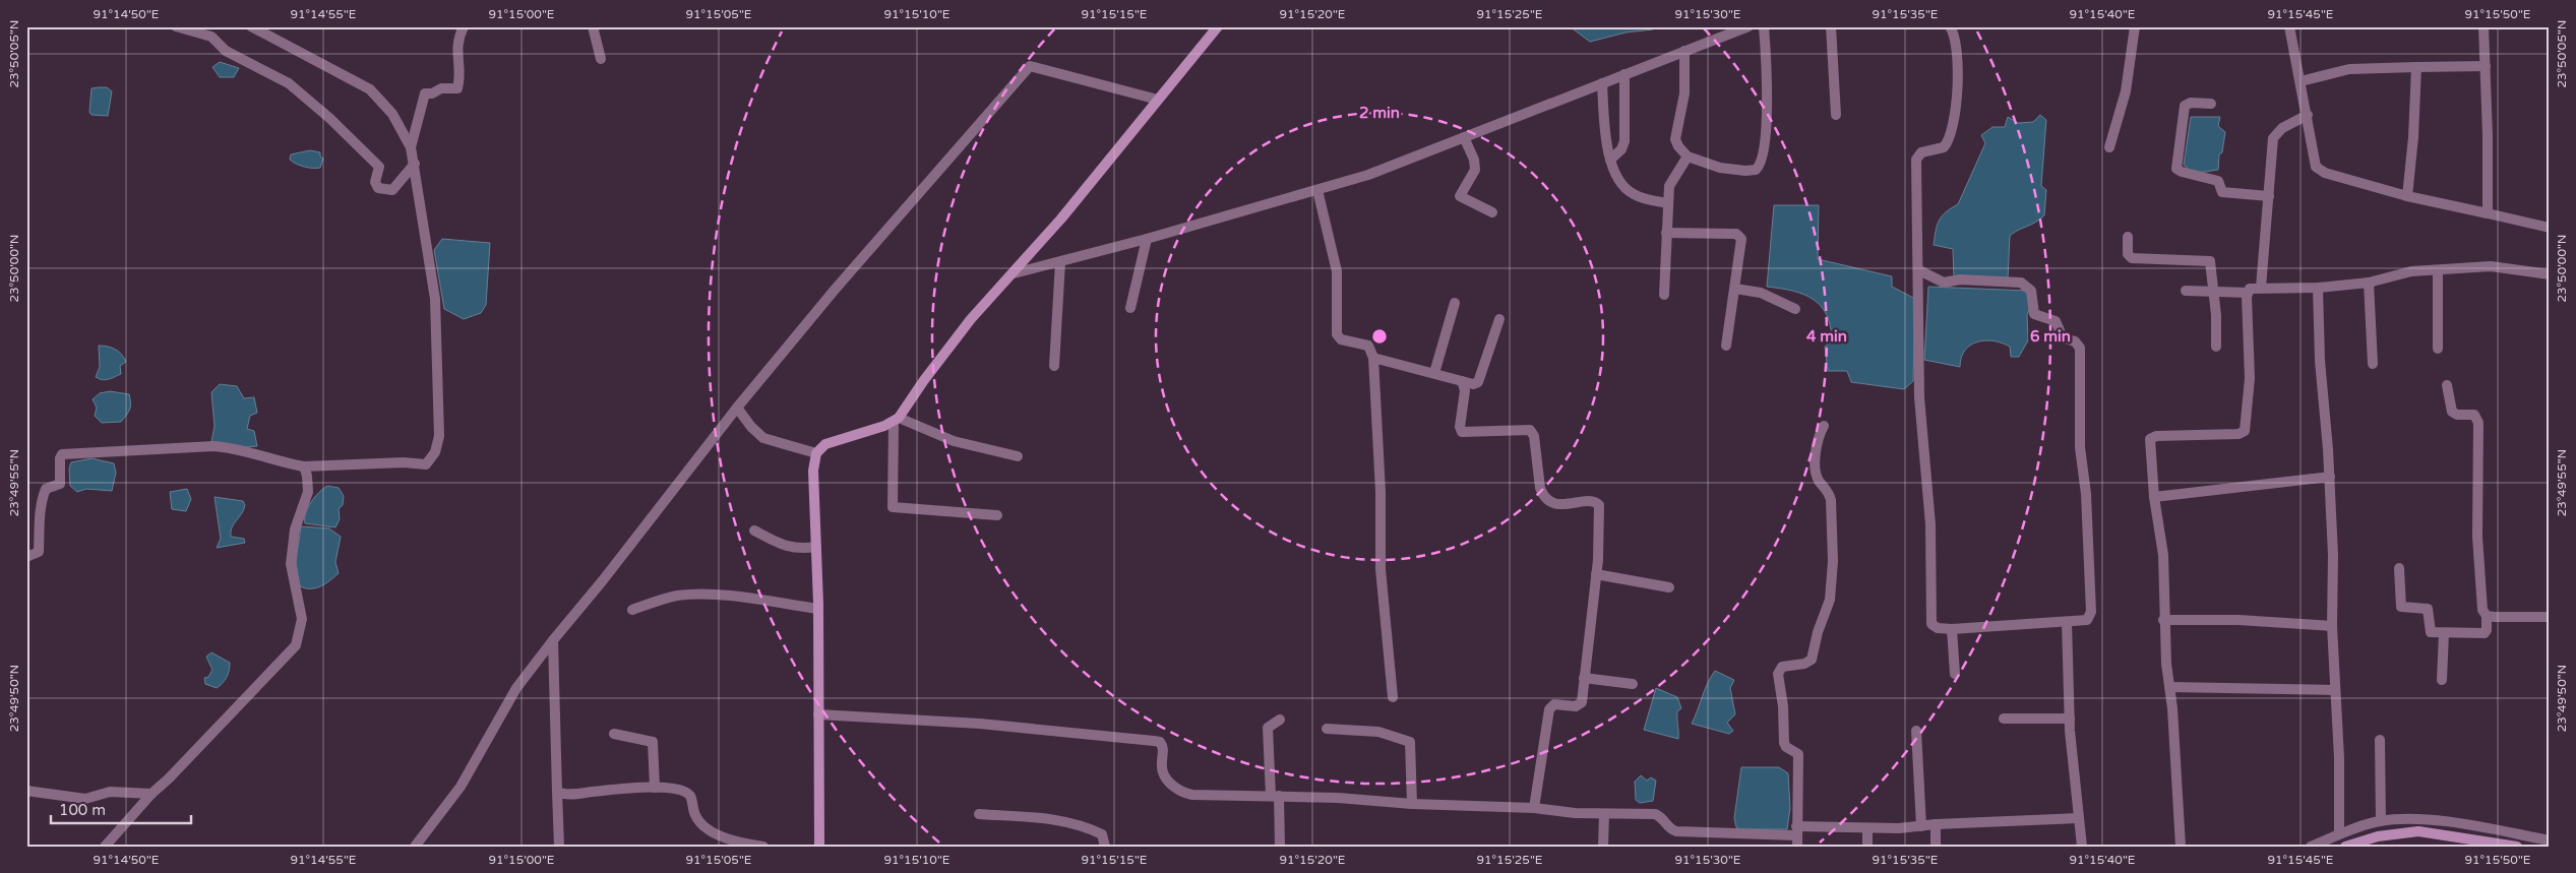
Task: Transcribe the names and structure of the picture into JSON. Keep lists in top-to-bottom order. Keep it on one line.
{"scale_bar":"100 m","coordinates":["91°14'50\"E","91°14'55\"E","91°15'00\"E","91°15'05\"E","91°15'10\"E","91°15'15\"E","91°15'20\"E","91°15'25\"E","91°15'30\"E","91°15'35\"E","91°15'40\"E","91°15'45\"E","91°15'50\"E","23°50'05\"N","23°50'00\"N","23°49'55\"N","23°49'50\"N"],"rings":["2 min","4 min","6 min"]}
